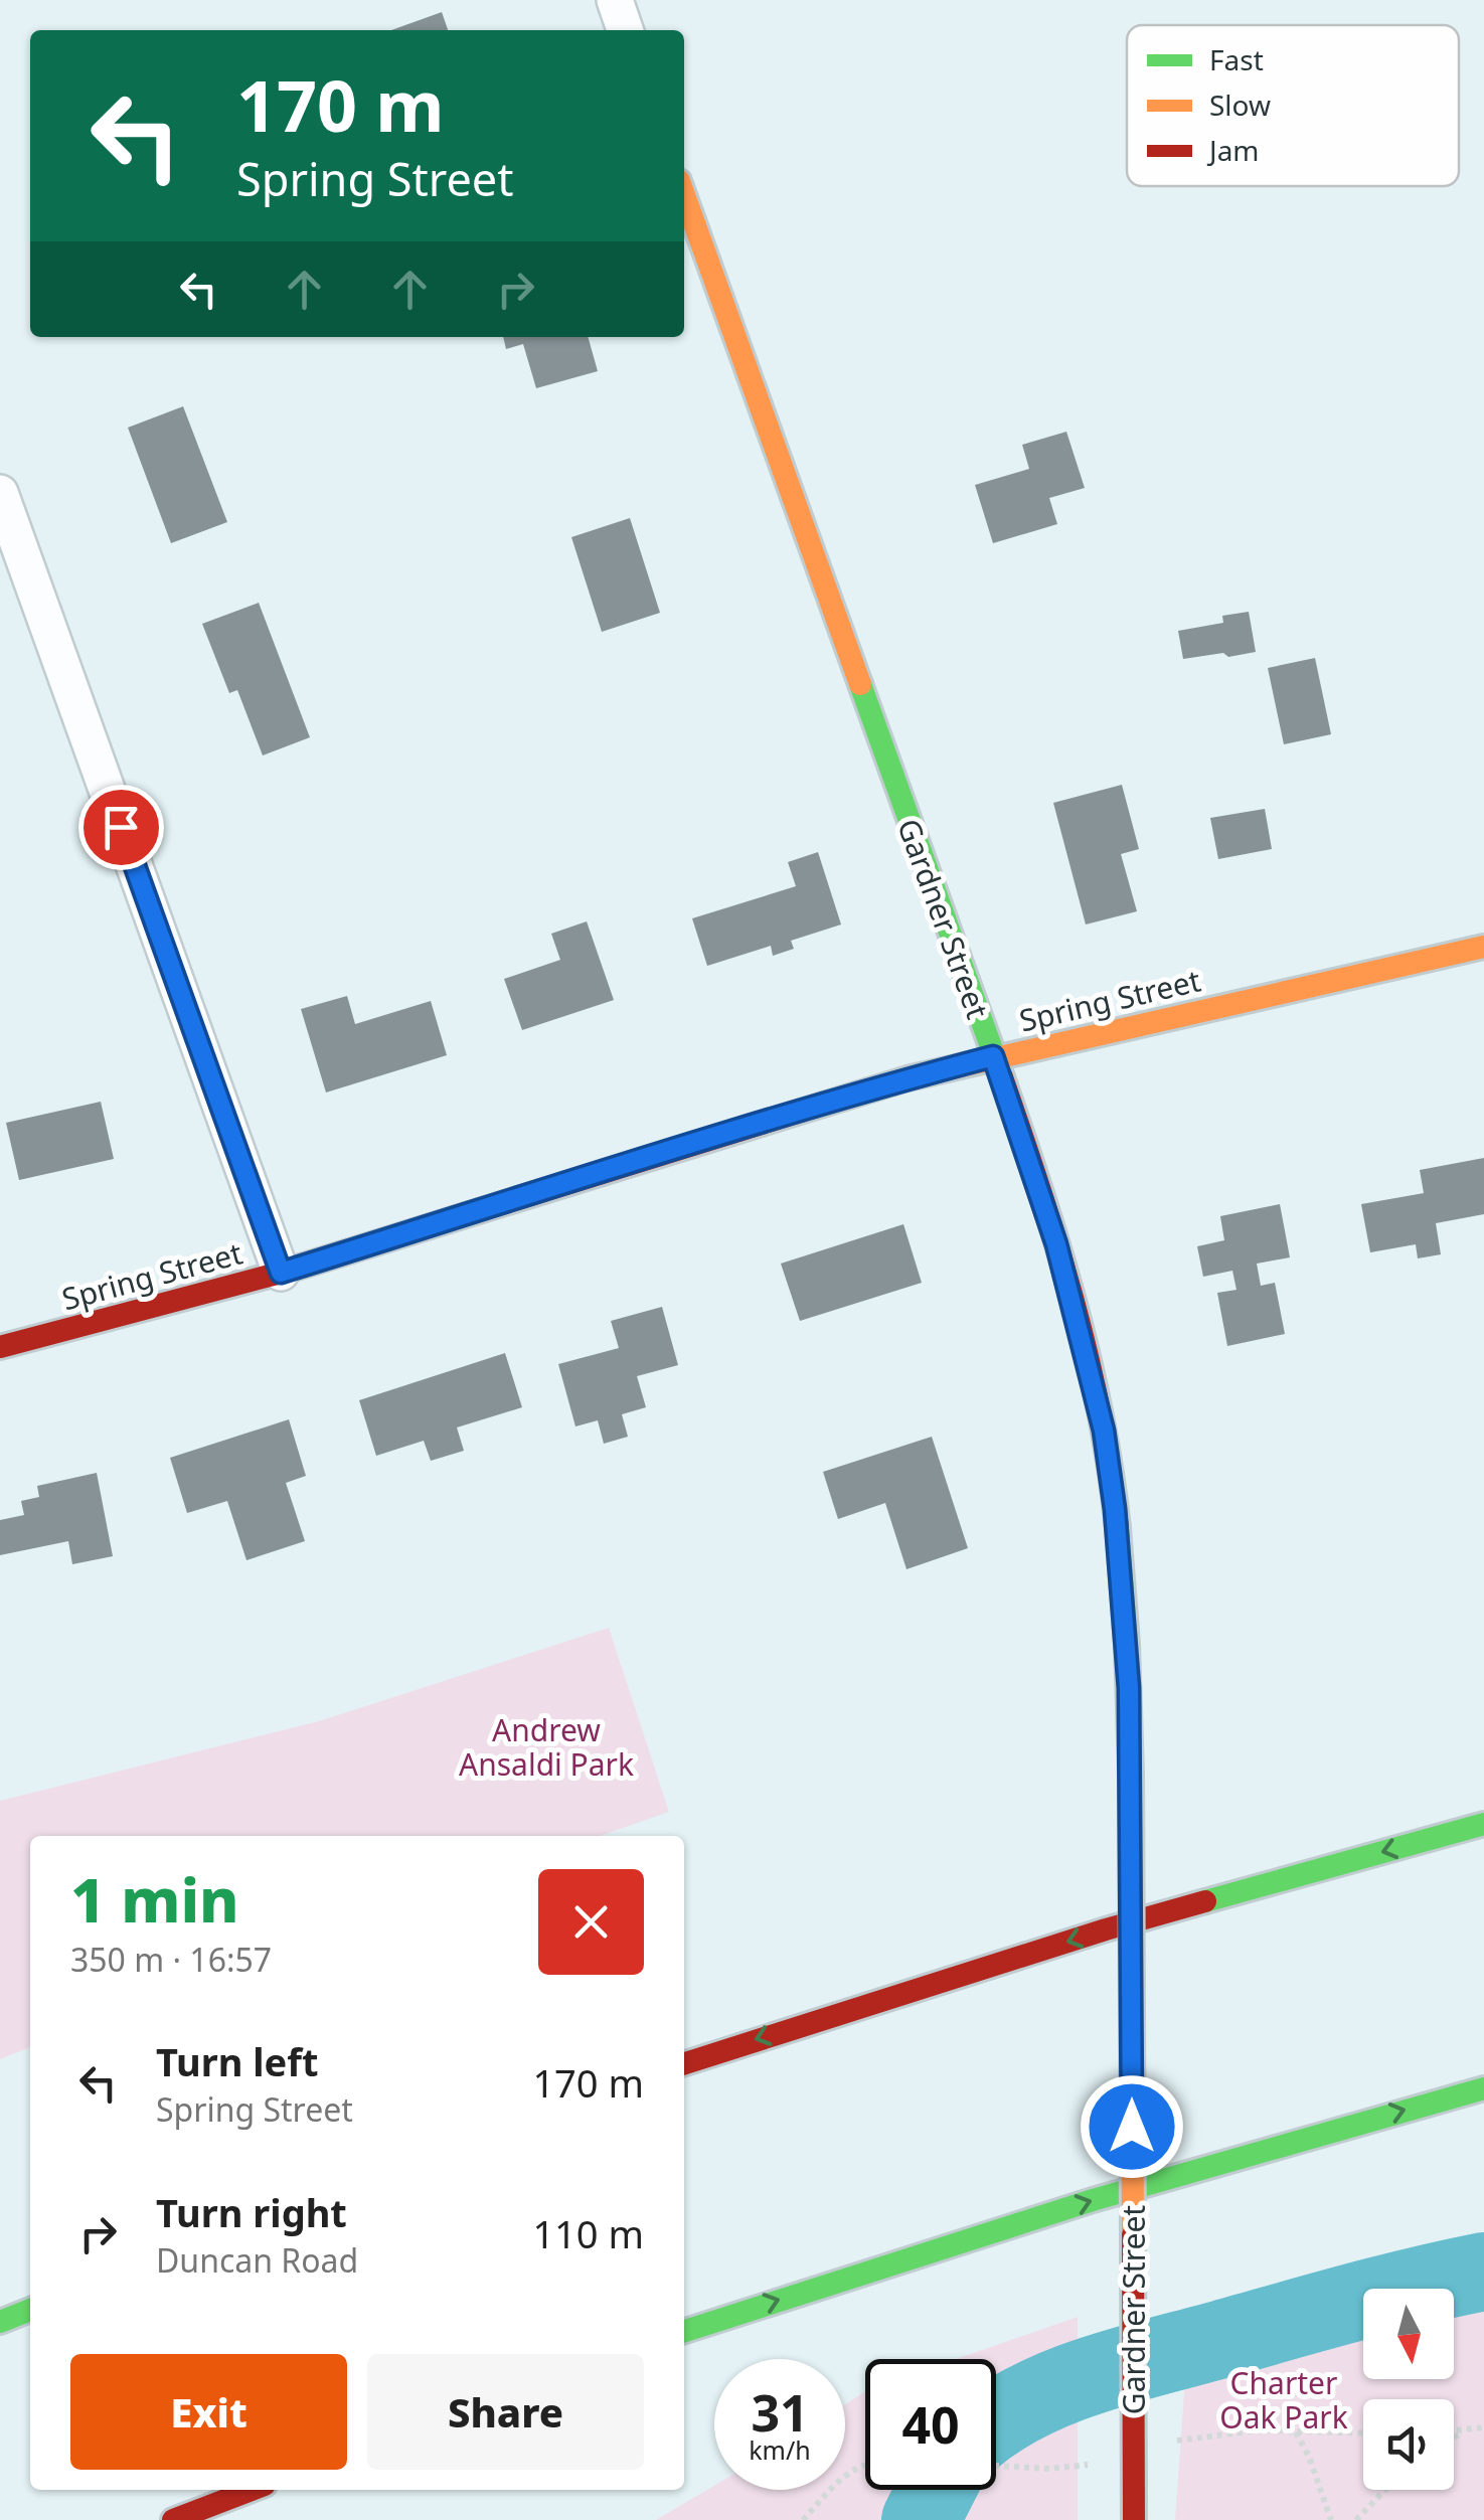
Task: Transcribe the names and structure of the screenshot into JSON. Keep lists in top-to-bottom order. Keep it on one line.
{"streets":{"main road":["Gardner Street","Spring Street"]},"crossings":[["Gardner Street","Spring Street"]],"parks":["Andrew Ansaldi Park","Charter Oak Park"],"legend":["Fast","Slow","Jam"],"north":"bottom","page":{"turn":["170 m","Spring Street"],"heading":["1 min","350 m · 16:57"],"list":[{"name":"Turn left","note":"Spring Street","value":"170 m"},{"name":"Turn right","note":"Duncan Road","value":"110 m"}],"buttons":["Exit","Share"],"speed":"31 km/h","limit":"40"}}
